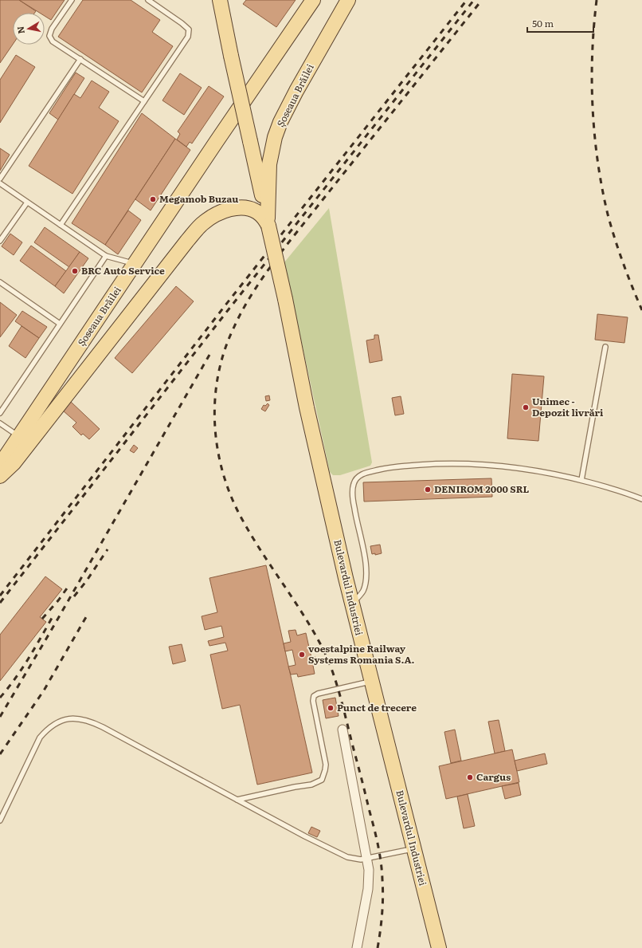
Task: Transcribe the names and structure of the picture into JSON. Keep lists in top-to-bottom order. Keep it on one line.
{"streets":{"main road":["Șoseaua Brăilei","Bulevardul Industriei"]},"crossings":[["Șoseaua Brăilei","Bulevardul Industriei"]],"places":["Megamob Buzau","BRC Auto Service","Unimec - Depozit livrări","DENIROM 2000 SRL","voestalpine Railway Systems Romania S.A.","Punct de trecere","Cargus"],"scale_bar":"50 m","north":"left"}
